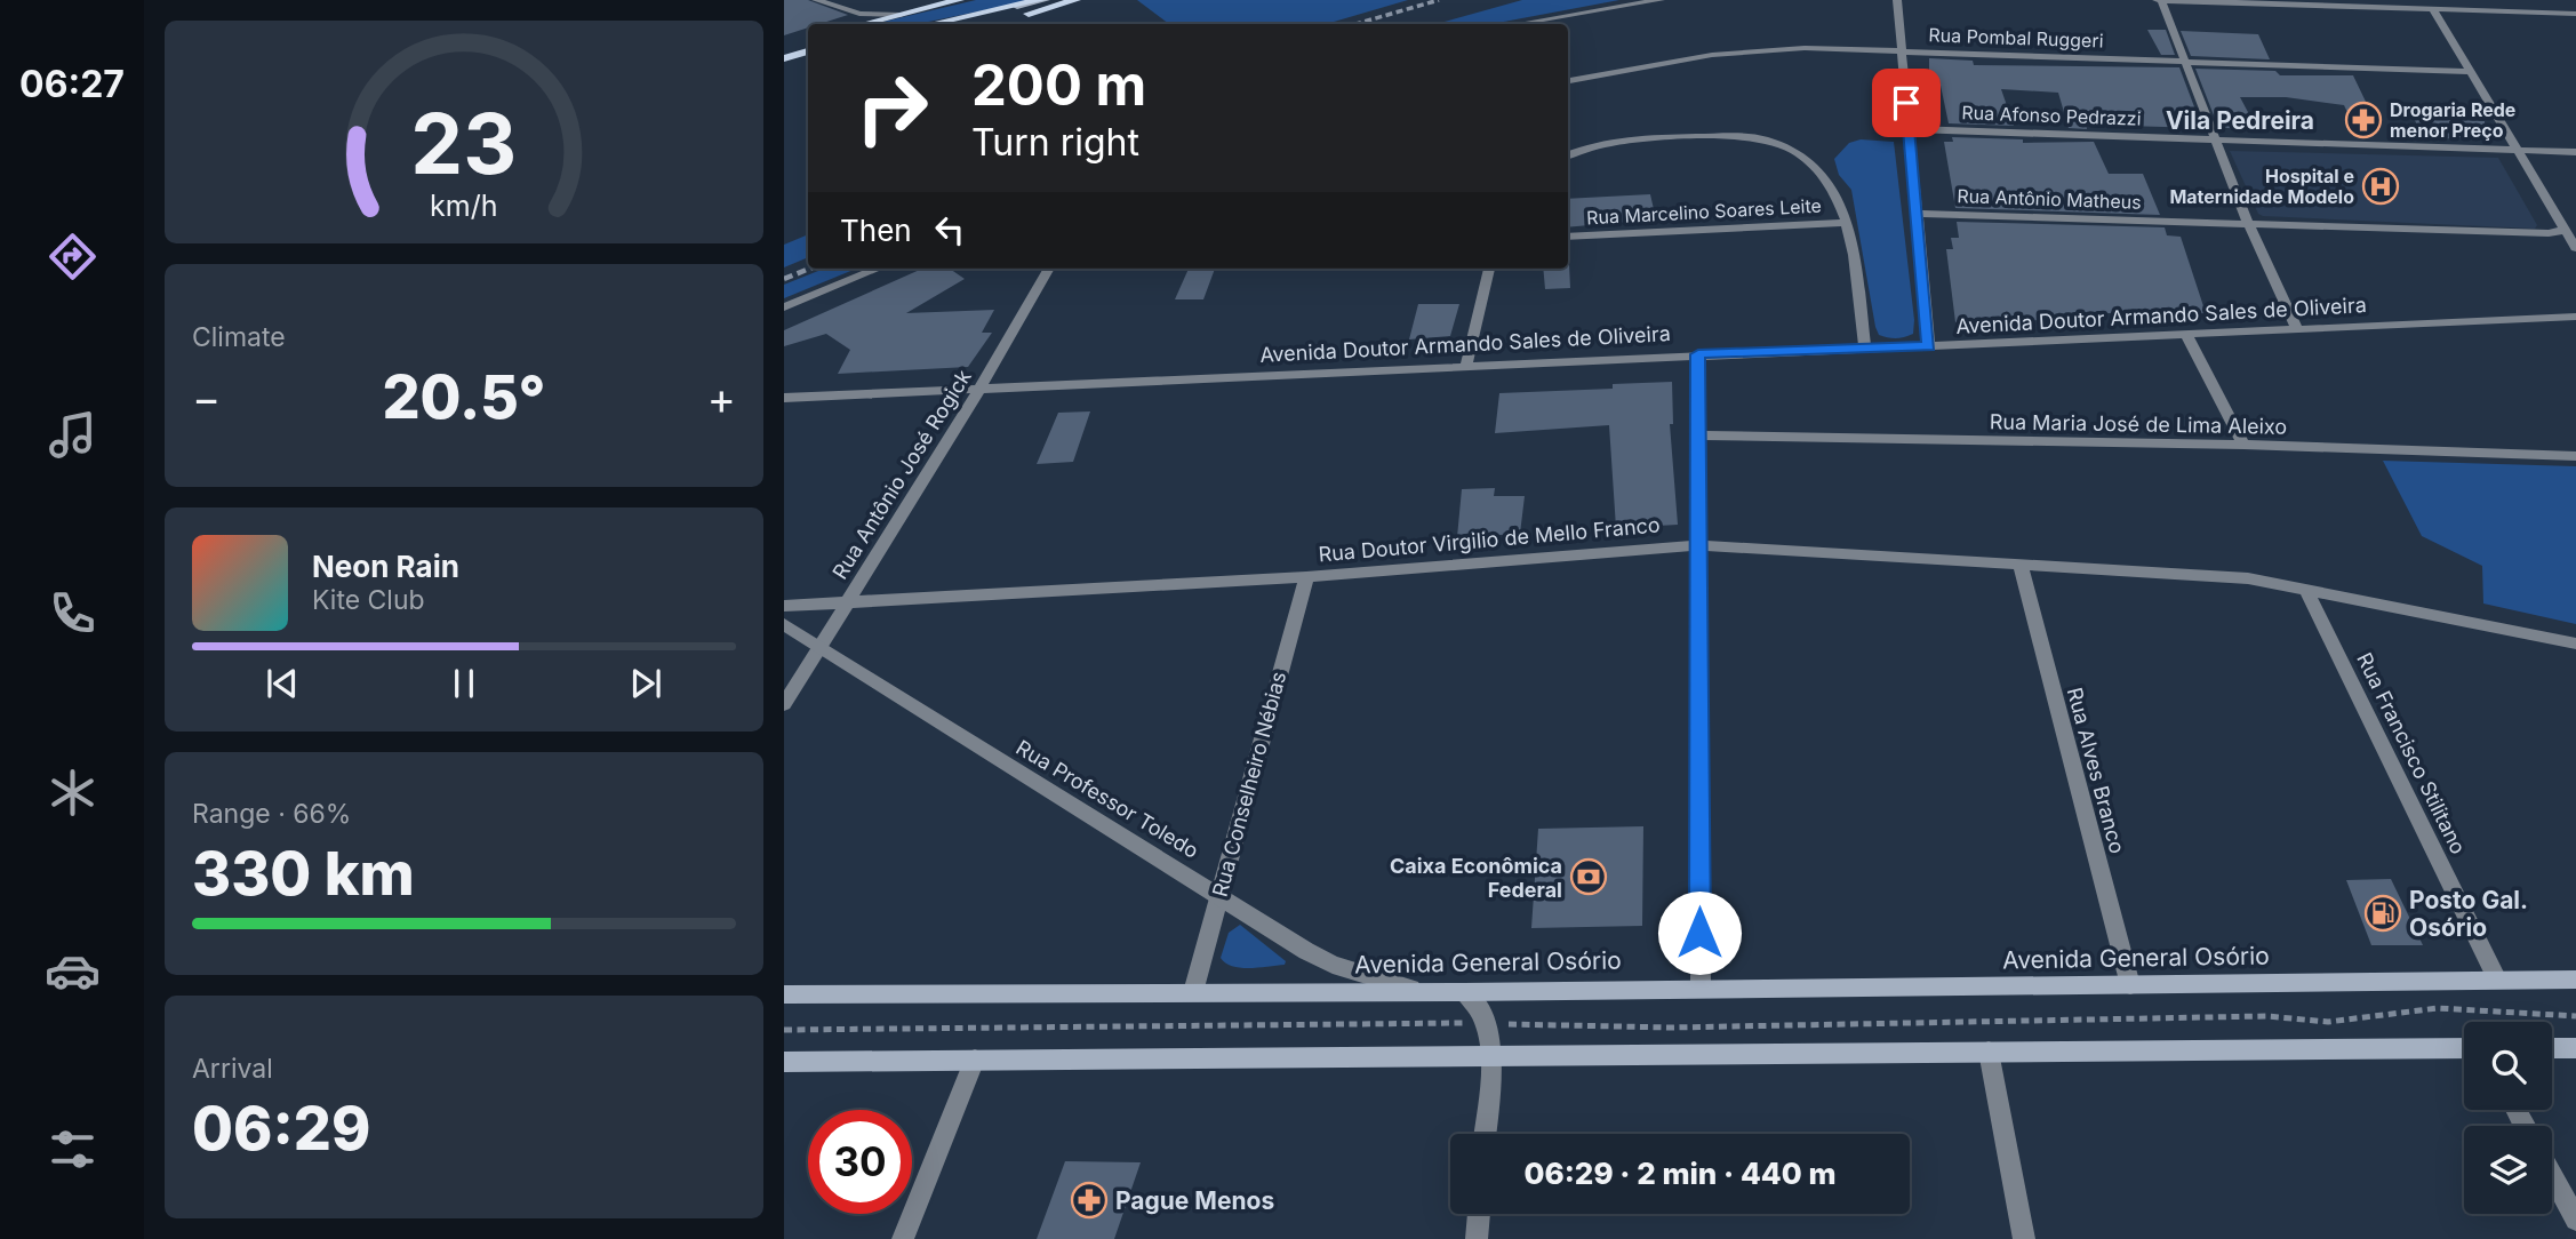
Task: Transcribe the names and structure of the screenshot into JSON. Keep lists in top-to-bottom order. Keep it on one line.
{"streets":{"main road":["Avenida General Osório"],"street":["Rua Pombal Ruggeri","Rua Afonso Pedrazzi","Rua Antônio Matheus","Rua Marcelino Soares Leite","Avenida Doutor Armando Sales de Oliveira","Rua Maria José de Lima Aleixo","Rua Antônio José Rogick","Rua Doutor Virgilio de Mello Franco","Rua Francisco Stilitano","Rua Alves Branco","Rua Conselheiro Nébias","Rua Professor Toledo"]},"crossings":[["Avenida Doutor Armando Sales de Oliveira","Rua Antônio José Rogick"],["Rua Antônio José Rogick","Rua Doutor Virgilio de Mello Franco"],["Rua Antônio José Rogick","Rua Professor Toledo"],["Rua Doutor Virgilio de Mello Franco","Rua Francisco Stilitano"],["Rua Doutor Virgilio de Mello Franco","Rua Alves Branco"],["Rua Doutor Virgilio de Mello Franco","Rua Conselheiro Nébias"],["Rua Francisco Stilitano","Avenida General Osório"],["Rua Alves Branco","Avenida General Osório"],["Rua Conselheiro Nébias","Rua Professor Toledo"],["Rua Conselheiro Nébias","Avenida General Osório"],["Rua Professor Toledo","Avenida General Osório"]],"districts":["Vila Pedreira"],"places":{"pharmacy":["Drogaria Rede menor Preço","Pague Menos"],"hospital":["Hospital e Maternidade Modelo"],"bank":["Caixa Econômica Federal"],"fuel station":["Posto Gal. Osório"]},"page":{"tabs":"06:27","turn":["200 m","Turn right"],"then":"Then","tile":["Climate",["Range · 66%","330 km"],["Arrival","06:29"]],"heat":["−","20.5°","+"],"song":["Neon Rain","Kite Club"],"limit":"30","trip":"06:29 · 2 min · 440 m","gauge":["23","km/h"]}}
